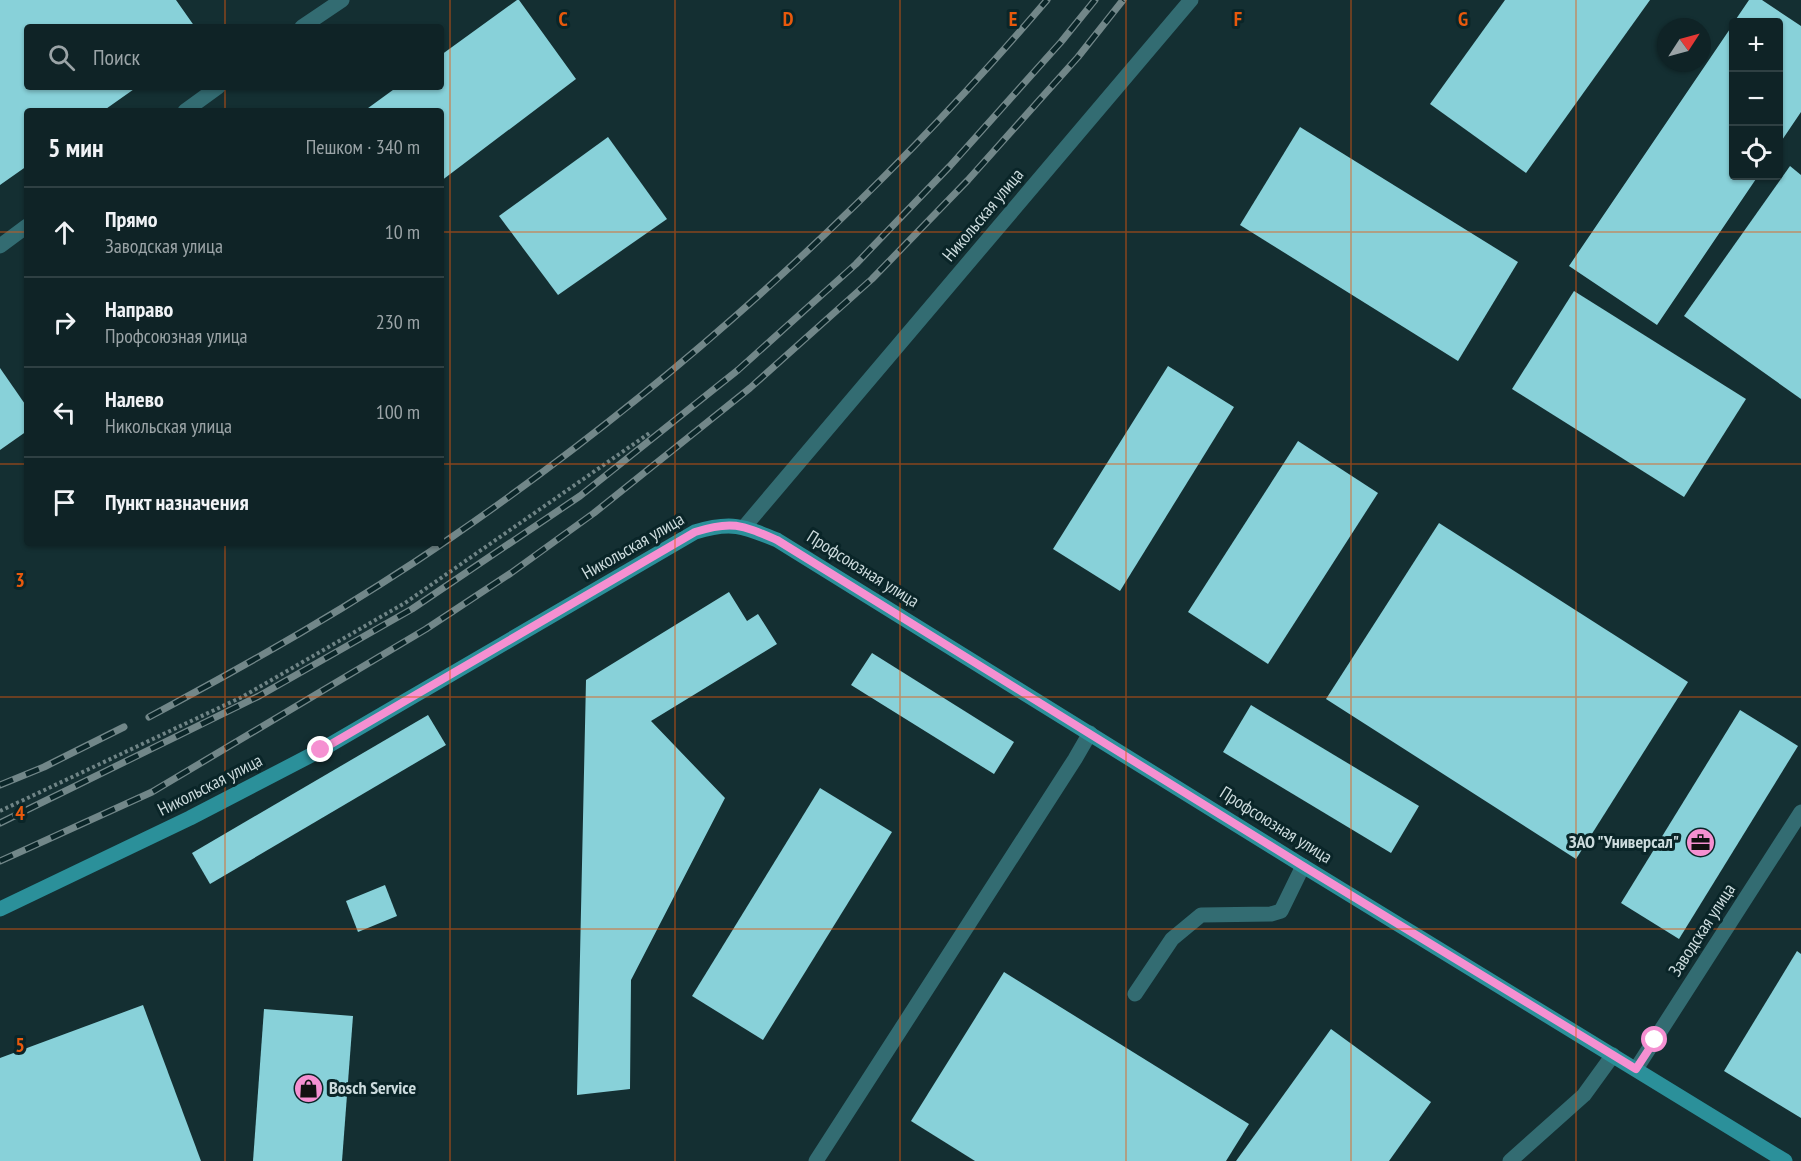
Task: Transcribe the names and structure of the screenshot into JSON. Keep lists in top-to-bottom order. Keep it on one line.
{"streets":{"street":["Никольская улица","Профсоюзная улица","Заводская улица"]},"crossings":[["Никольская улица","Профсоюзная улица"],["Профсоюзная улица","Заводская улица"]],"places":{"office":["ЗАО \"Универсал\""],"shop":["Bosch Service"]},"north":"top right","page":{"map_buttons":["+","−"],"search":"Поиск","heading":["5 мин","Пешком · 340 m"],"list":[["Прямо","Заводская улица","10 m"],["Направо","Профсоюзная улица","230 m"],["Налево","Никольская улица","100 m"],"Пункт назначения"]},"grid":{"columns":["C","D","E","F","G"],"rows":["3","4","5"]}}
